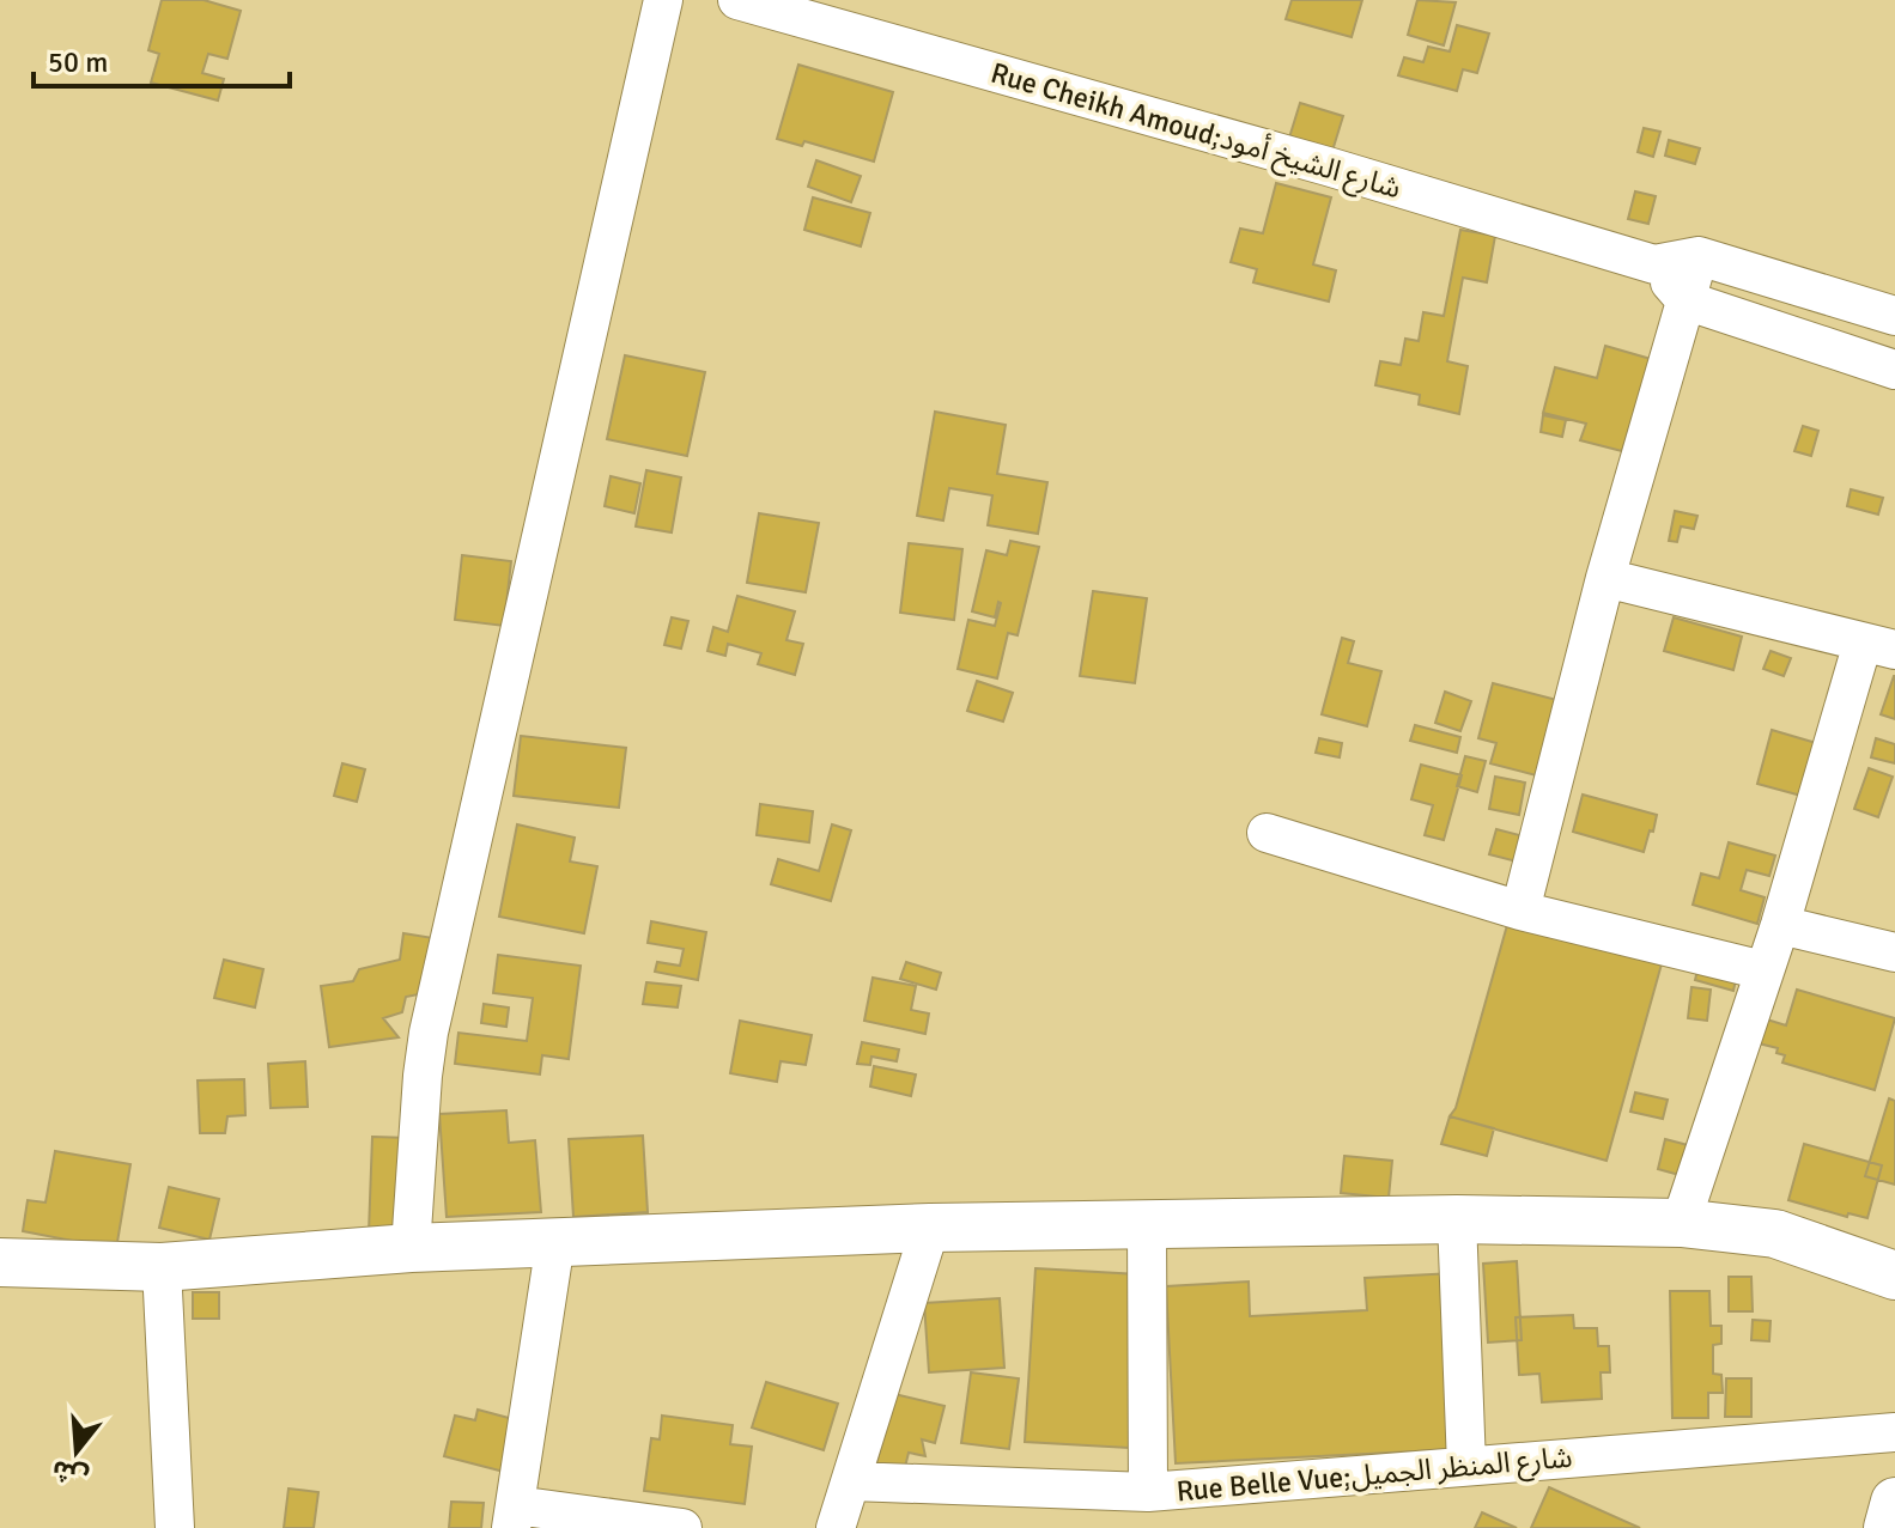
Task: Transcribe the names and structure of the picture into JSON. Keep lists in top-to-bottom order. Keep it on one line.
{"streets":{"street":["Rue Cheikh Amoud;شارع الشيخ أمود","Rue Belle Vue;شارع المنظر الجميل"]},"scale_bar":"50 m","north":"bottom"}
